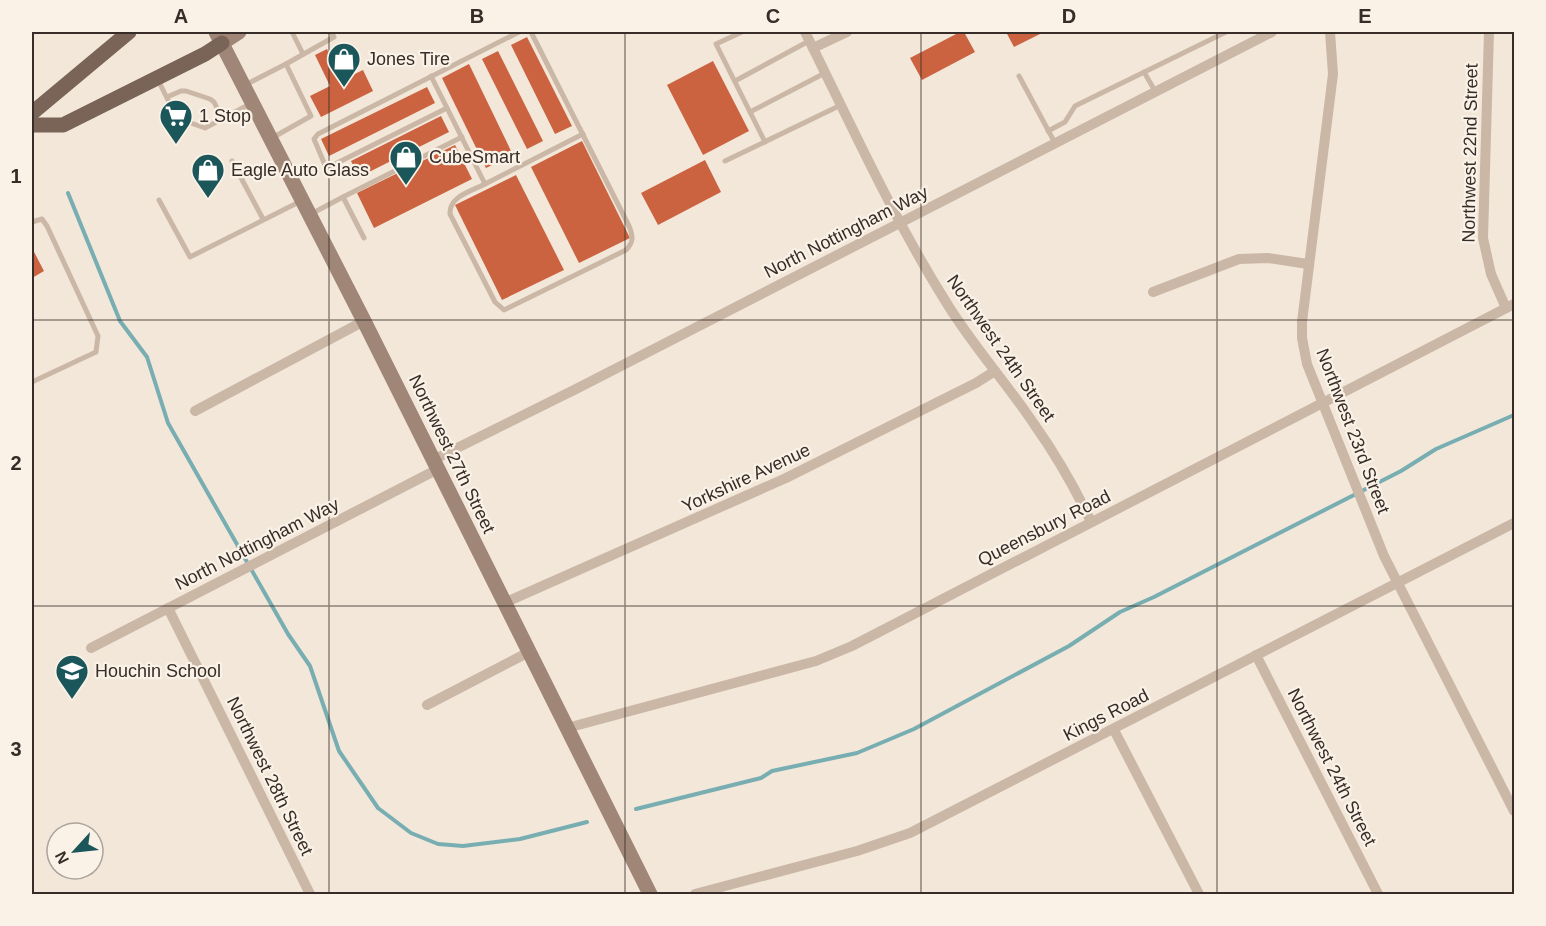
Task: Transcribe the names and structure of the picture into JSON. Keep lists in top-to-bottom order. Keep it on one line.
{"streets":{"main road":["Northwest 27th Street"],"street":["Northwest 22nd Street","North Nottingham Way","Northwest 24th Street","Northwest 23rd Street","Yorkshire Avenue","Queensbury Road","Kings Road","Northwest 28th Street"]},"crossings":[["Northwest 22nd Street","Queensbury Road"],["North Nottingham Way","Northwest 24th Street"],["North Nottingham Way","Northwest 27th Street"],["North Nottingham Way","Northwest 28th Street"],["Northwest 24th Street","Yorkshire Avenue"],["Northwest 24th Street","Queensbury Road"],["Northwest 24th Street","Kings Road"],["Northwest 23rd Street","Queensbury Road"],["Northwest 23rd Street","Kings Road"],["Northwest 27th Street","Yorkshire Avenue"],["Northwest 27th Street","Queensbury Road"]],"places":{"shop":["Jones Tire","CubeSmart","Eagle Auto Glass"],"supermarket":["1 Stop"],"school or university":["Houchin School"]},"north":"bottom left","grid":{"columns":["A","B","C","D","E"],"rows":["1","2","3"]}}
